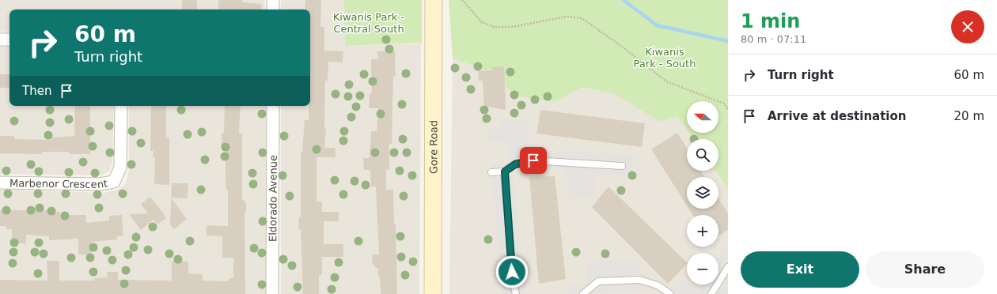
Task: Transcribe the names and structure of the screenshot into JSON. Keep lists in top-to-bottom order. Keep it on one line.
{"streets":{"main road":["Gore Road"],"street":["Marbenor Crescent","Eldorado Avenue"]},"parks":["Kiwanis Park - Central South","Kiwanis Park - South"],"north":"left","page":{"heading":["1 min","80 m · 07:11"],"turn":["60 m","Turn right"],"list":[{"name":"Turn right","value":"60 m"},{"name":"Arrive at destination","value":"20 m"}],"then":"Then","map_buttons":["+","−"],"buttons":["Exit","Share"]}}
